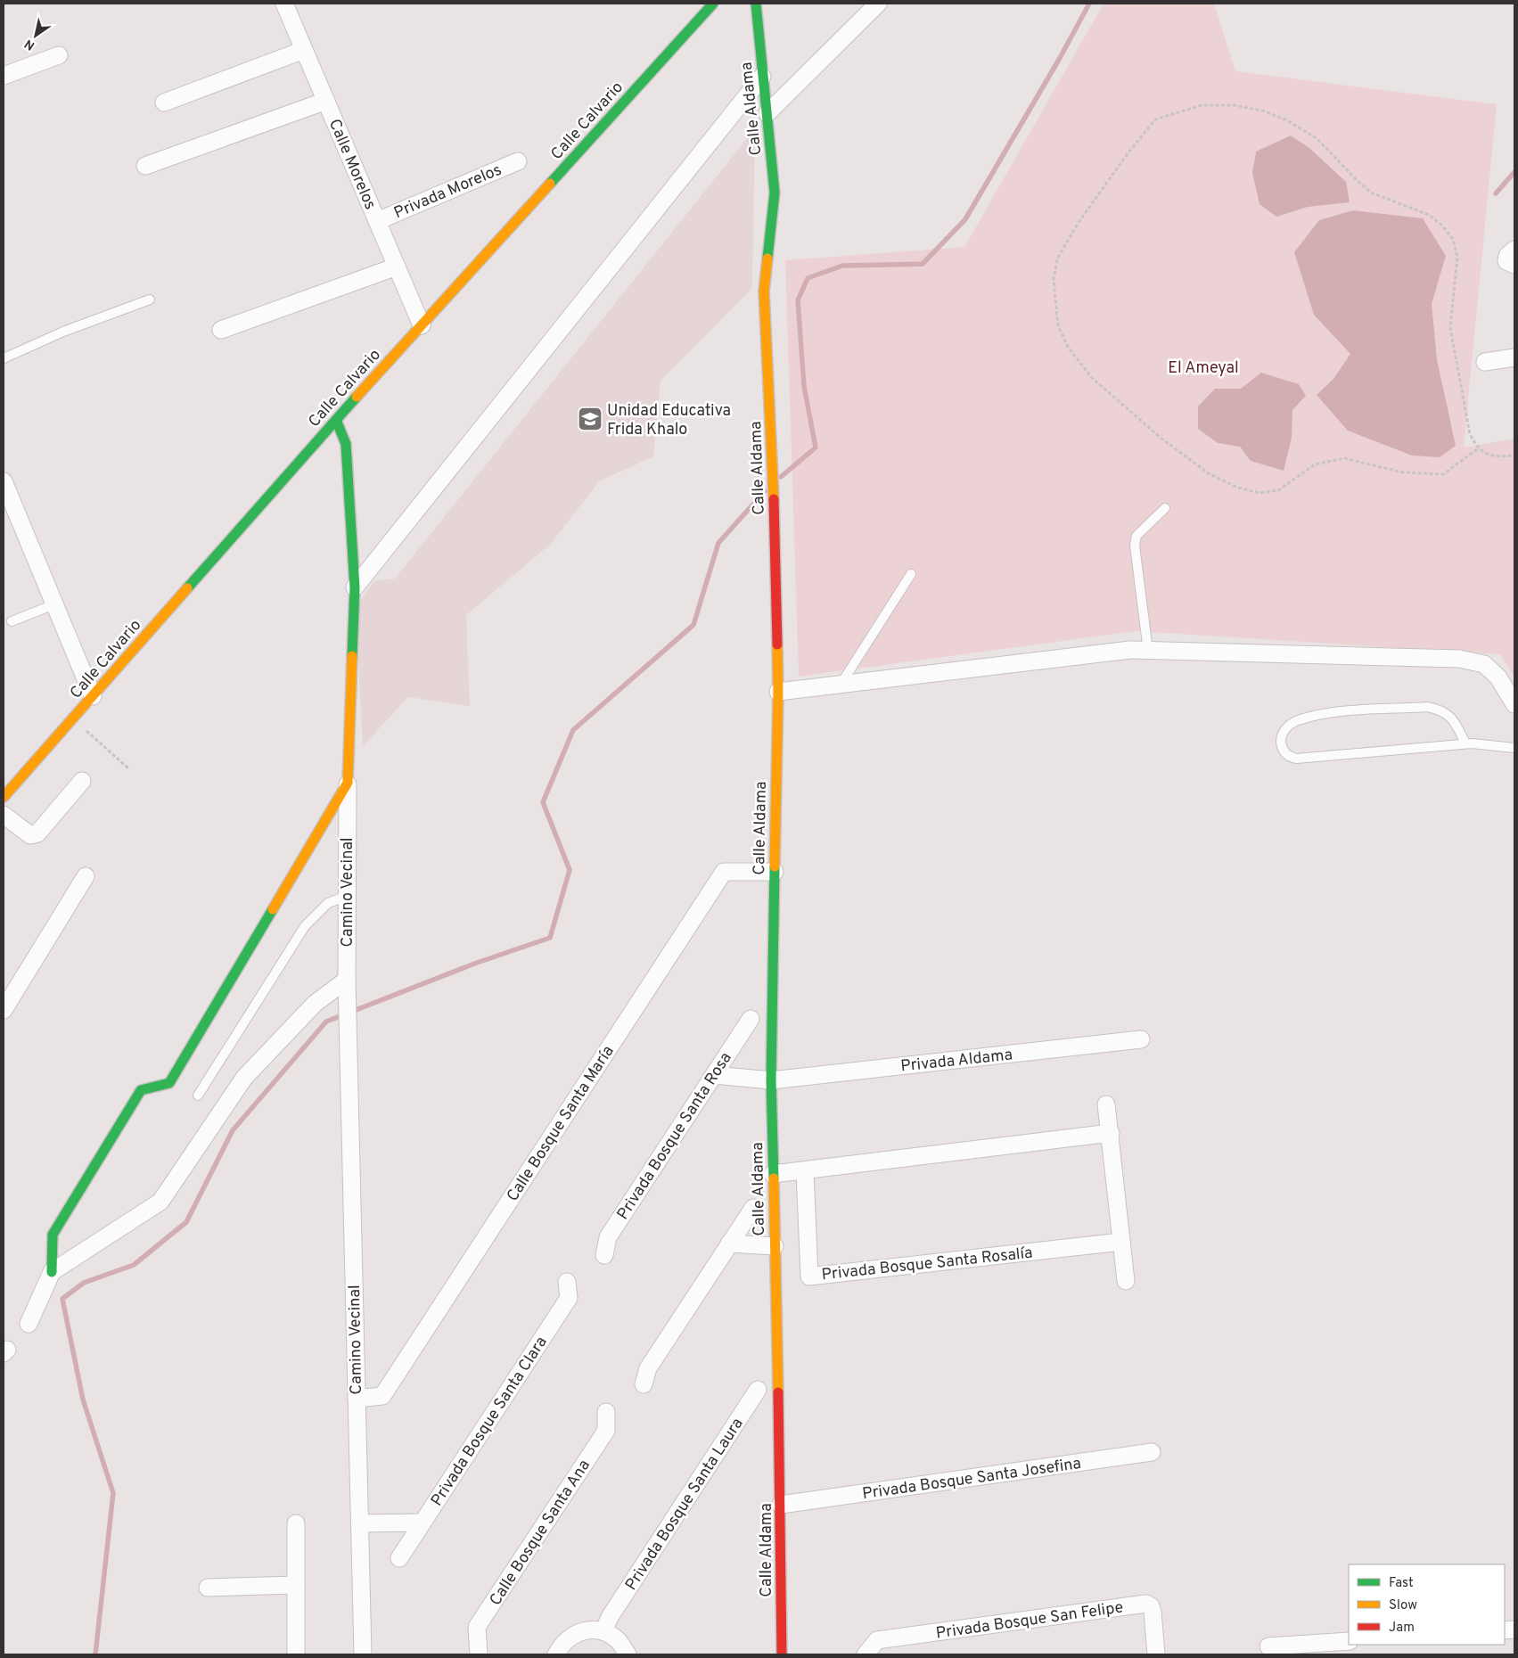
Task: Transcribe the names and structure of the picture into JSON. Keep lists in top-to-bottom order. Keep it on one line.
{"streets":{"street":["Calle Aldama","Calle Calvario","Calle Morelos","Privada Morelos","Camino Vecinal","Privada Aldama","Calle Bosque Santa María","Privada Bosque Santa Rosa","Privada Bosque Santa Rosalía","Privada Bosque Santa Clara","Privada Bosque Santa Josefina","Privada Bosque Santa Laura","Calle Bosque Santa Ana","Privada Bosque San Felipe"]},"crossings":[["Calle Aldama","Privada Aldama"],["Calle Aldama","Calle Bosque Santa María"],["Calle Aldama","Privada Bosque Santa Josefina"],["Calle Calvario","Calle Morelos"],["Calle Morelos","Privada Morelos"],["Camino Vecinal","Calle Bosque Santa María"],["Privada Aldama","Privada Bosque Santa Rosa"]],"parks":["El Ameyal"],"places":{"school or university":["Unidad Educativa Frida Khalo"]},"legend":["Fast","Slow","Jam"],"north":"bottom left"}
